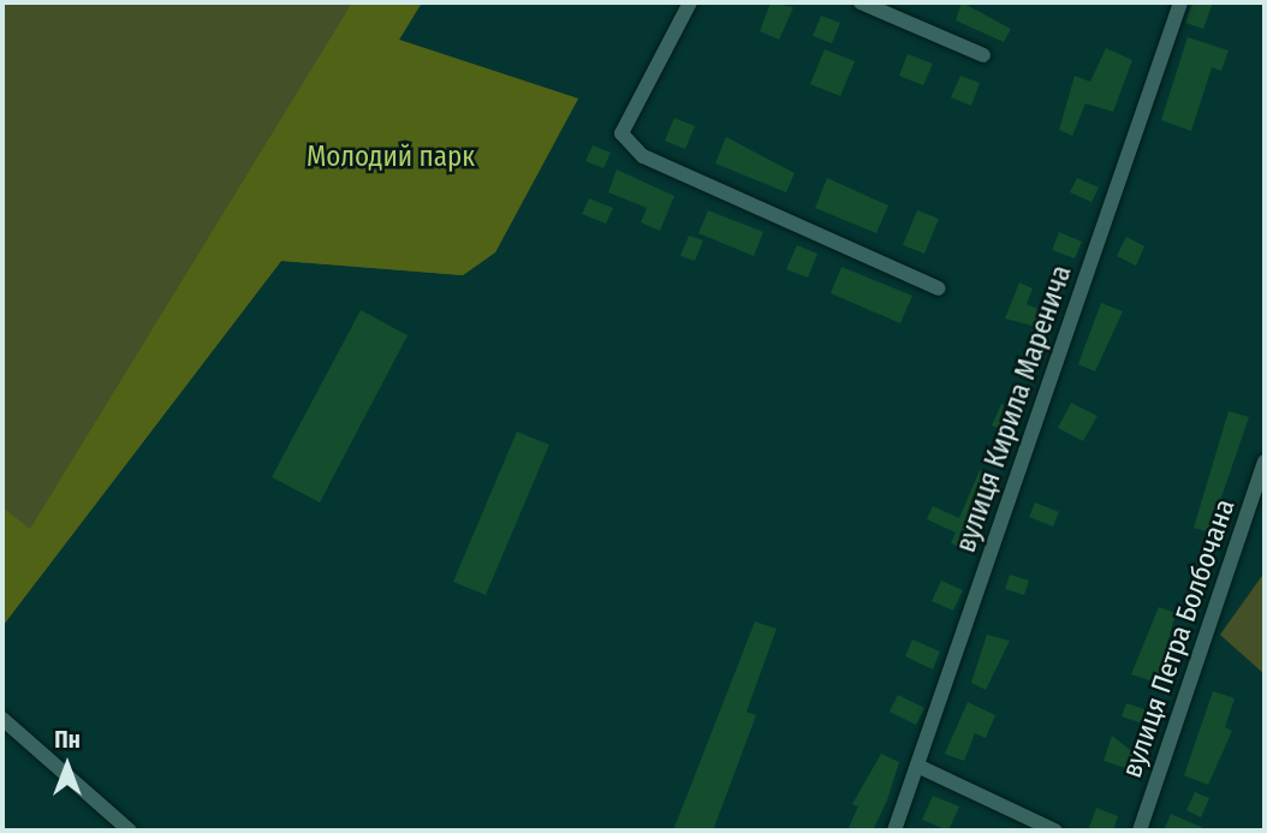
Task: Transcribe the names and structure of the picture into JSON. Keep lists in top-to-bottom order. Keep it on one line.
{"streets":{"street":["вулиця Кирила Маренича","вулиця Петра Болбочана"]},"parks":["Молодий парк"],"north":"top"}
